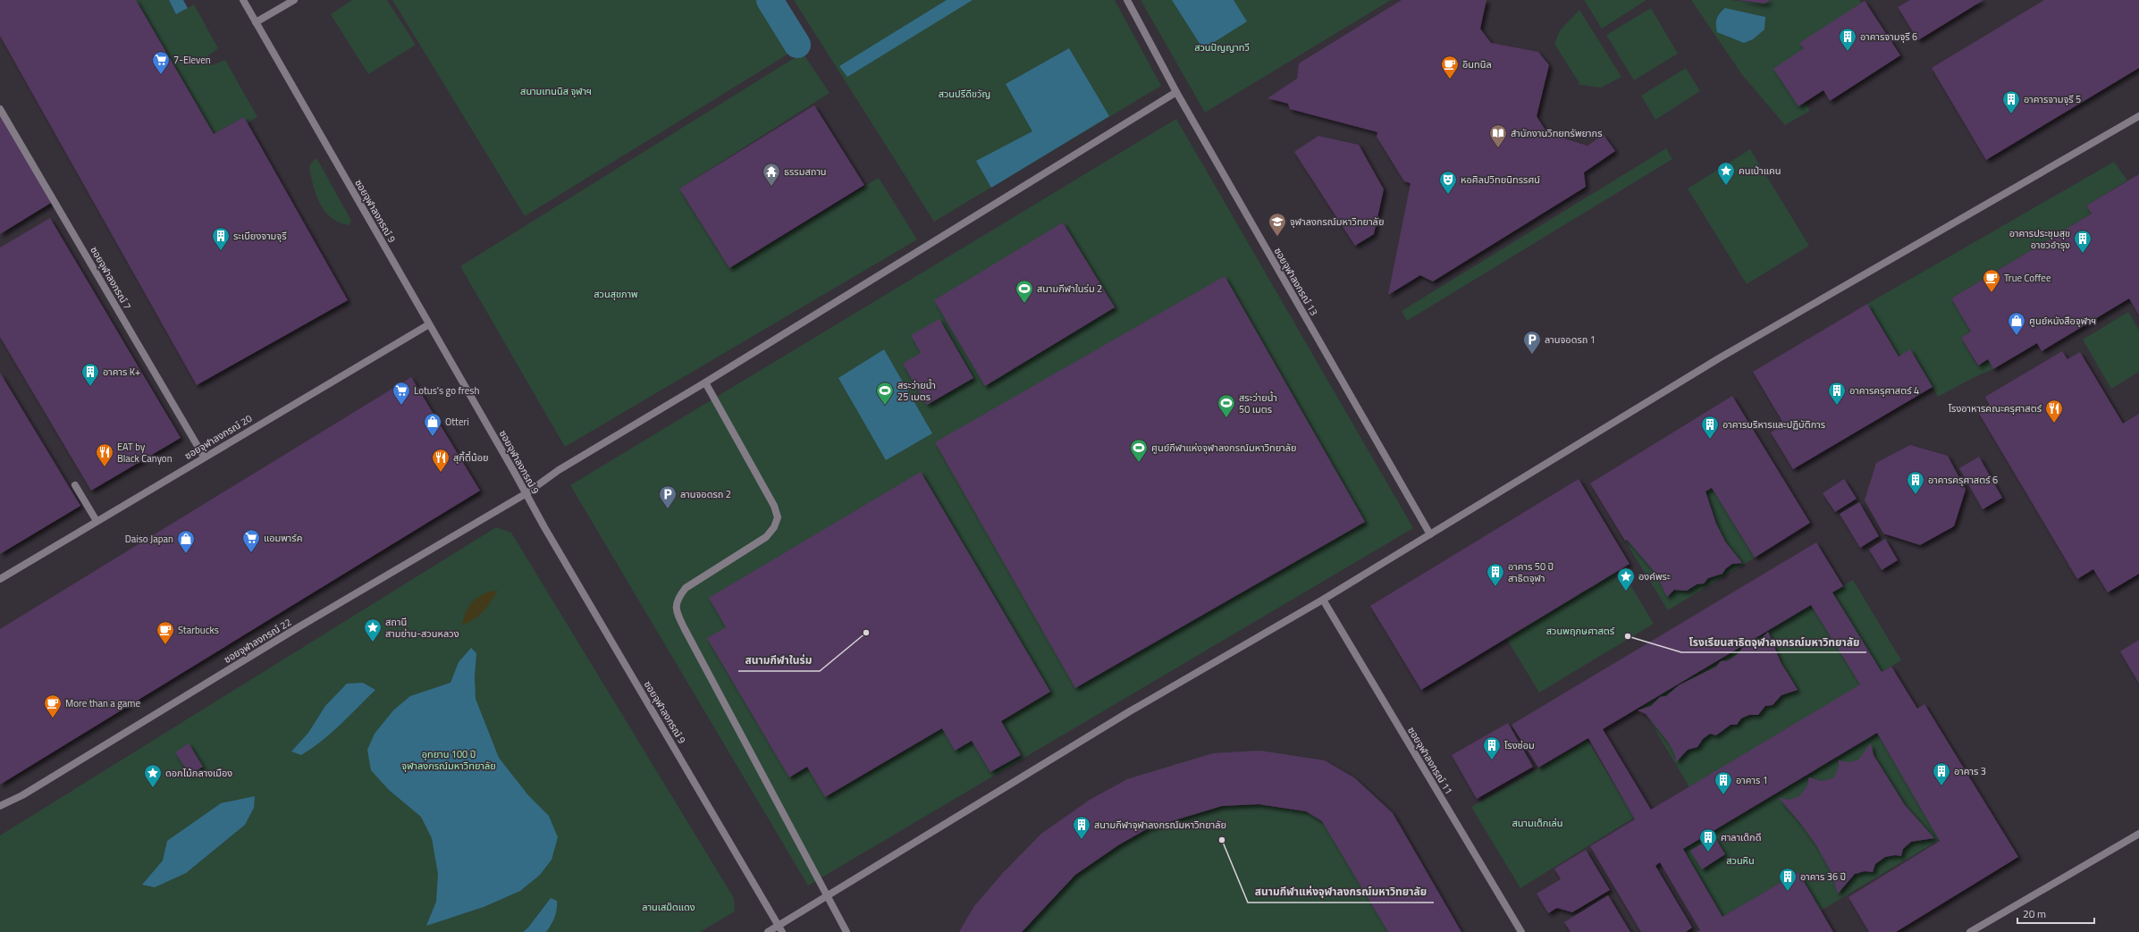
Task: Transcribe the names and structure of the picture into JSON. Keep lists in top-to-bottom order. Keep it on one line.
{"streets":{"street":["ซอยจุฬาลงกรณ์ 9","ซอยจุฬาลงกรณ์ 7","ซอยจุฬาลงกรณ์ 13","ซอยจุฬาลงกรณ์ 20","ซอยจุฬาลงกรณ์ 22","ซอยจุฬาลงกรณ์ 11"]},"crossings":[["ซอยจุฬาลงกรณ์ 9","ซอยจุฬาลงกรณ์ 20"],["ซอยจุฬาลงกรณ์ 9","ซอยจุฬาลงกรณ์ 22"],["ซอยจุฬาลงกรณ์ 7","ซอยจุฬาลงกรณ์ 20"],["ซอยจุฬาลงกรณ์ 13","ซอยจุฬาลงกรณ์ 22"]],"parks":["สวนปัญญาทวี","สนามเทนนิส จุฬาฯ","สวนปรีดีขวัญ","สวนสุขภาพ","สวนพฤกษศาสตร์","อุทยาน 100 ปี จุฬาลงกรณ์มหาวิทยาลัย","สนามเด็กเล่น","สวนหิน","ลานเสม็ดแดง"],"places":{"building":["อาคารจามจุรี 6","อาคารจามจุรี 5","ระเบียงจามจุรี","อาคารประชุมสุข อาชวอำรุง","อาคาร K+","อาคารครุศาสตร์ 4","อาคารบริหารและปฏิบัติการ","อาคารครุศาสตร์ 6","อาคาร 50 ปี สาธิตจุฬา","โรงซ่อม","อาคาร 3","อาคาร 1","สนามกีฬาจุฬาลงกรณ์มหาวิทยาลัย","ศาลาเด็กดี","อาคาร 36 ปี"],"supermarket":["7-Eleven","Lotus's go fresh","แอมพาร์ค"],"cafe":["อินทนิล","True Coffee","Starbucks","More than a game"],"library":["สำนักงานวิทยทรัพยากร"],"place":["คนเป่าแคน","องค์พระ","สถานี สามย่าน-สวนหลวง","ดอกไม้กลางเมือง"],"temple":["ธรรมสถาน"],"theatre":["หอศิลปวิทยนิทรรศน์"],"school or university":["จุฬาลงกรณ์มหาวิทยาลัย"],"sports":["สนามกีฬาในร่ม 2","สระว่ายน้ำ 25 เมตร","สระว่ายน้ำ 50 เมตร","ศูนย์กีฬาแห่งจุฬาลงกรณ์มหาวิทยาลัย"],"shop":["ศูนย์หนังสือจุฬาฯ","Otteri","Daiso Japan"],"parking":["ลานจอดรถ 1","ลานจอดรถ 2"],"restaurant":["โรงอาหารคณะครุศาสตร์","EAT by Black Canyon","สุกี้ตี๋น้อย"],"other":["สนามกีฬาในร่ม","โรงเรียนสาธิตจุฬาลงกรณ์มหาวิทยาลัย","สนามกีฬาแห่งจุฬาลงกรณ์มหาวิทยาลัย"]},"scale_bar":"20 m"}
